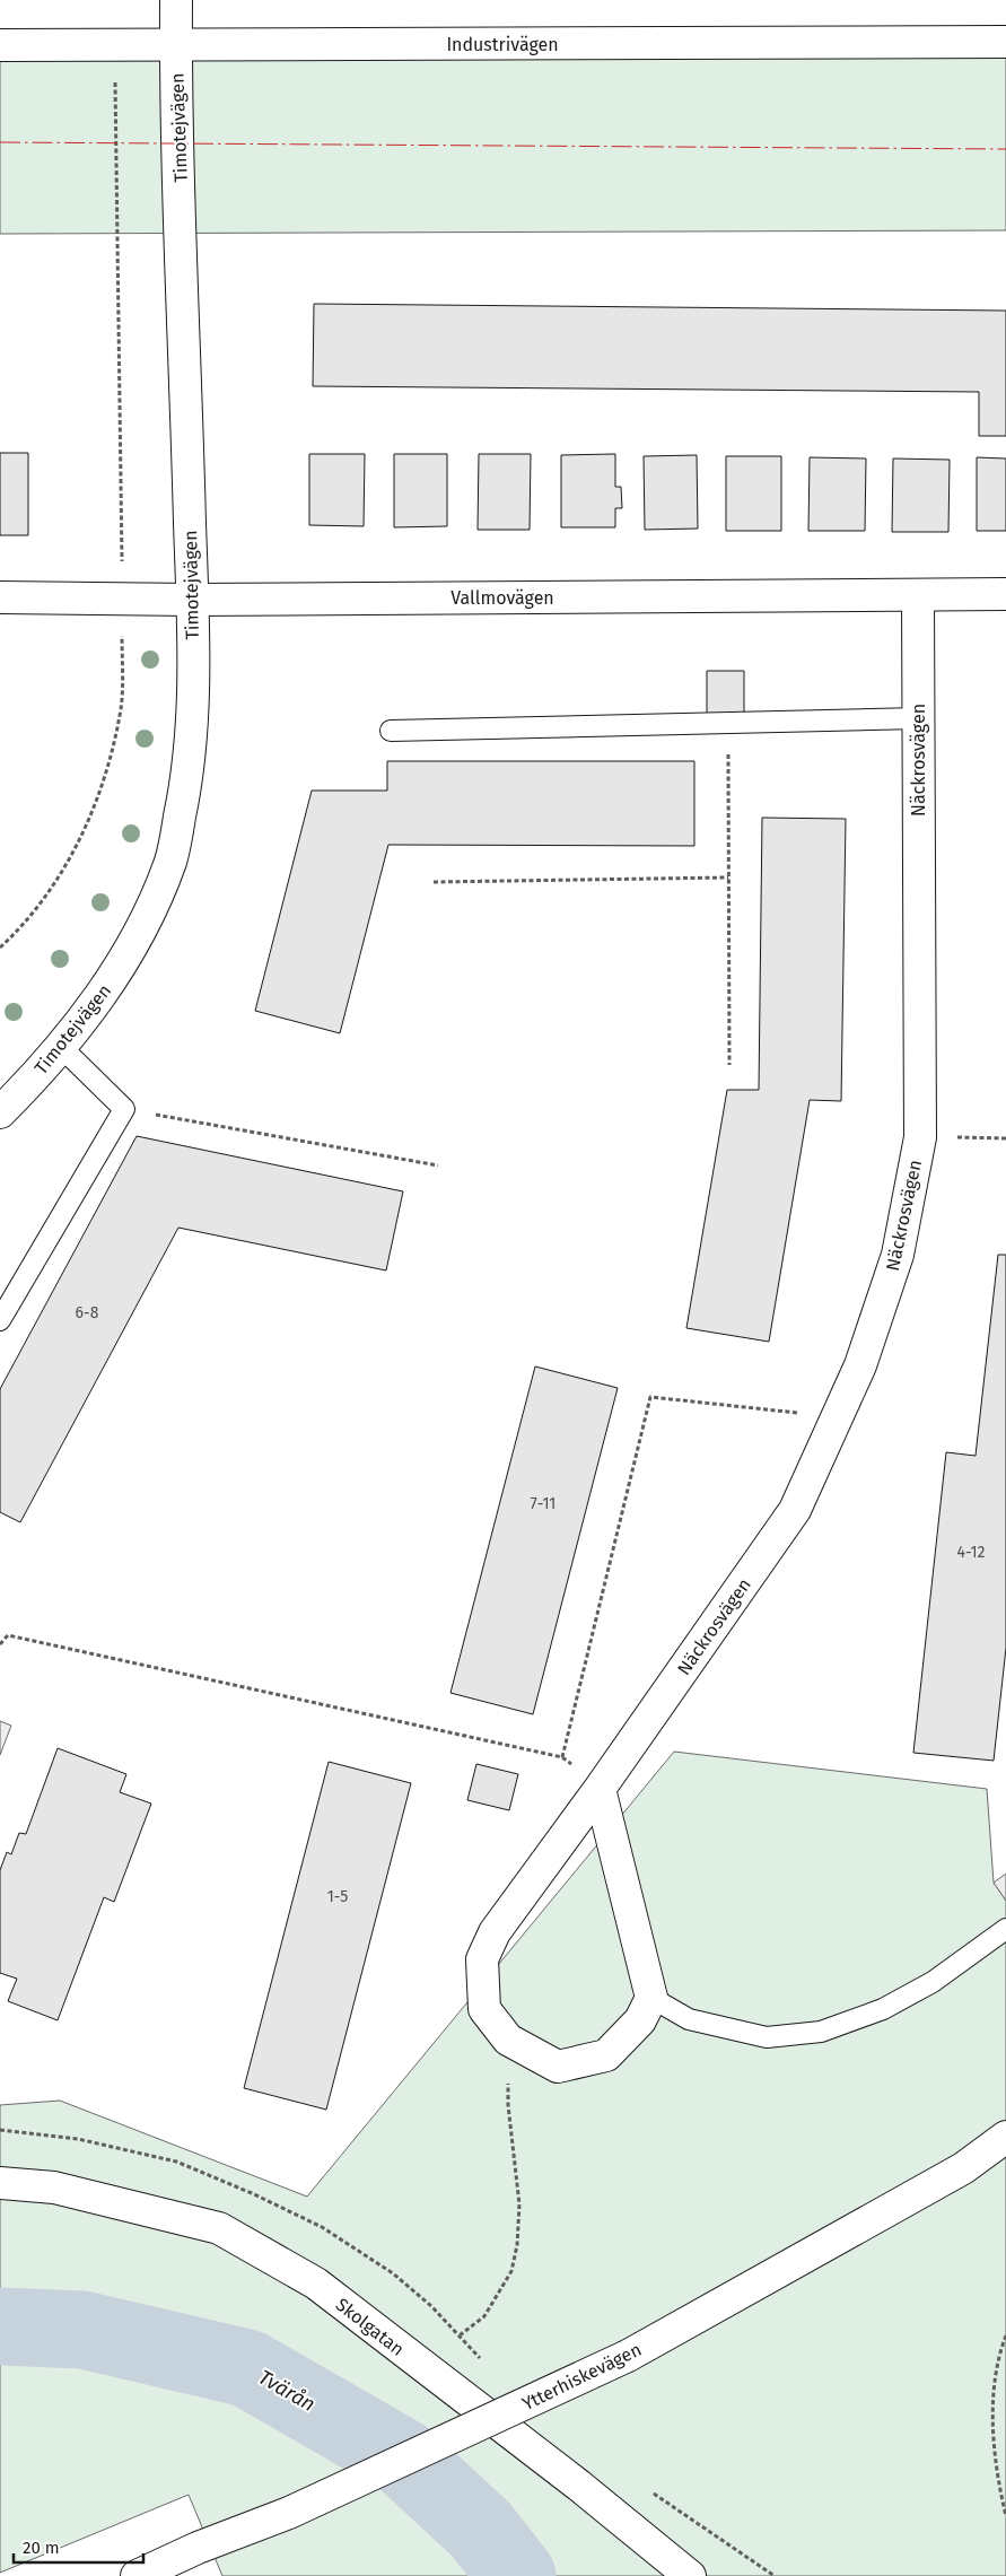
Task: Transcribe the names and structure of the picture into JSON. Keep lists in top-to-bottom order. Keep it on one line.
{"streets":{"street":["Industrivägen","Timotejvägen","Vallmovägen","Näckrosvägen","Skolgatan","Ytterhiskevägen"]},"crossings":[["Industrivägen","Timotejvägen"],["Timotejvägen","Vallmovägen"],["Vallmovägen","Näckrosvägen"]],"water":["Tvärån"],"house_numbers":["6-8","7-11","4-12","1-5"],"scale_bar":"20 m"}
